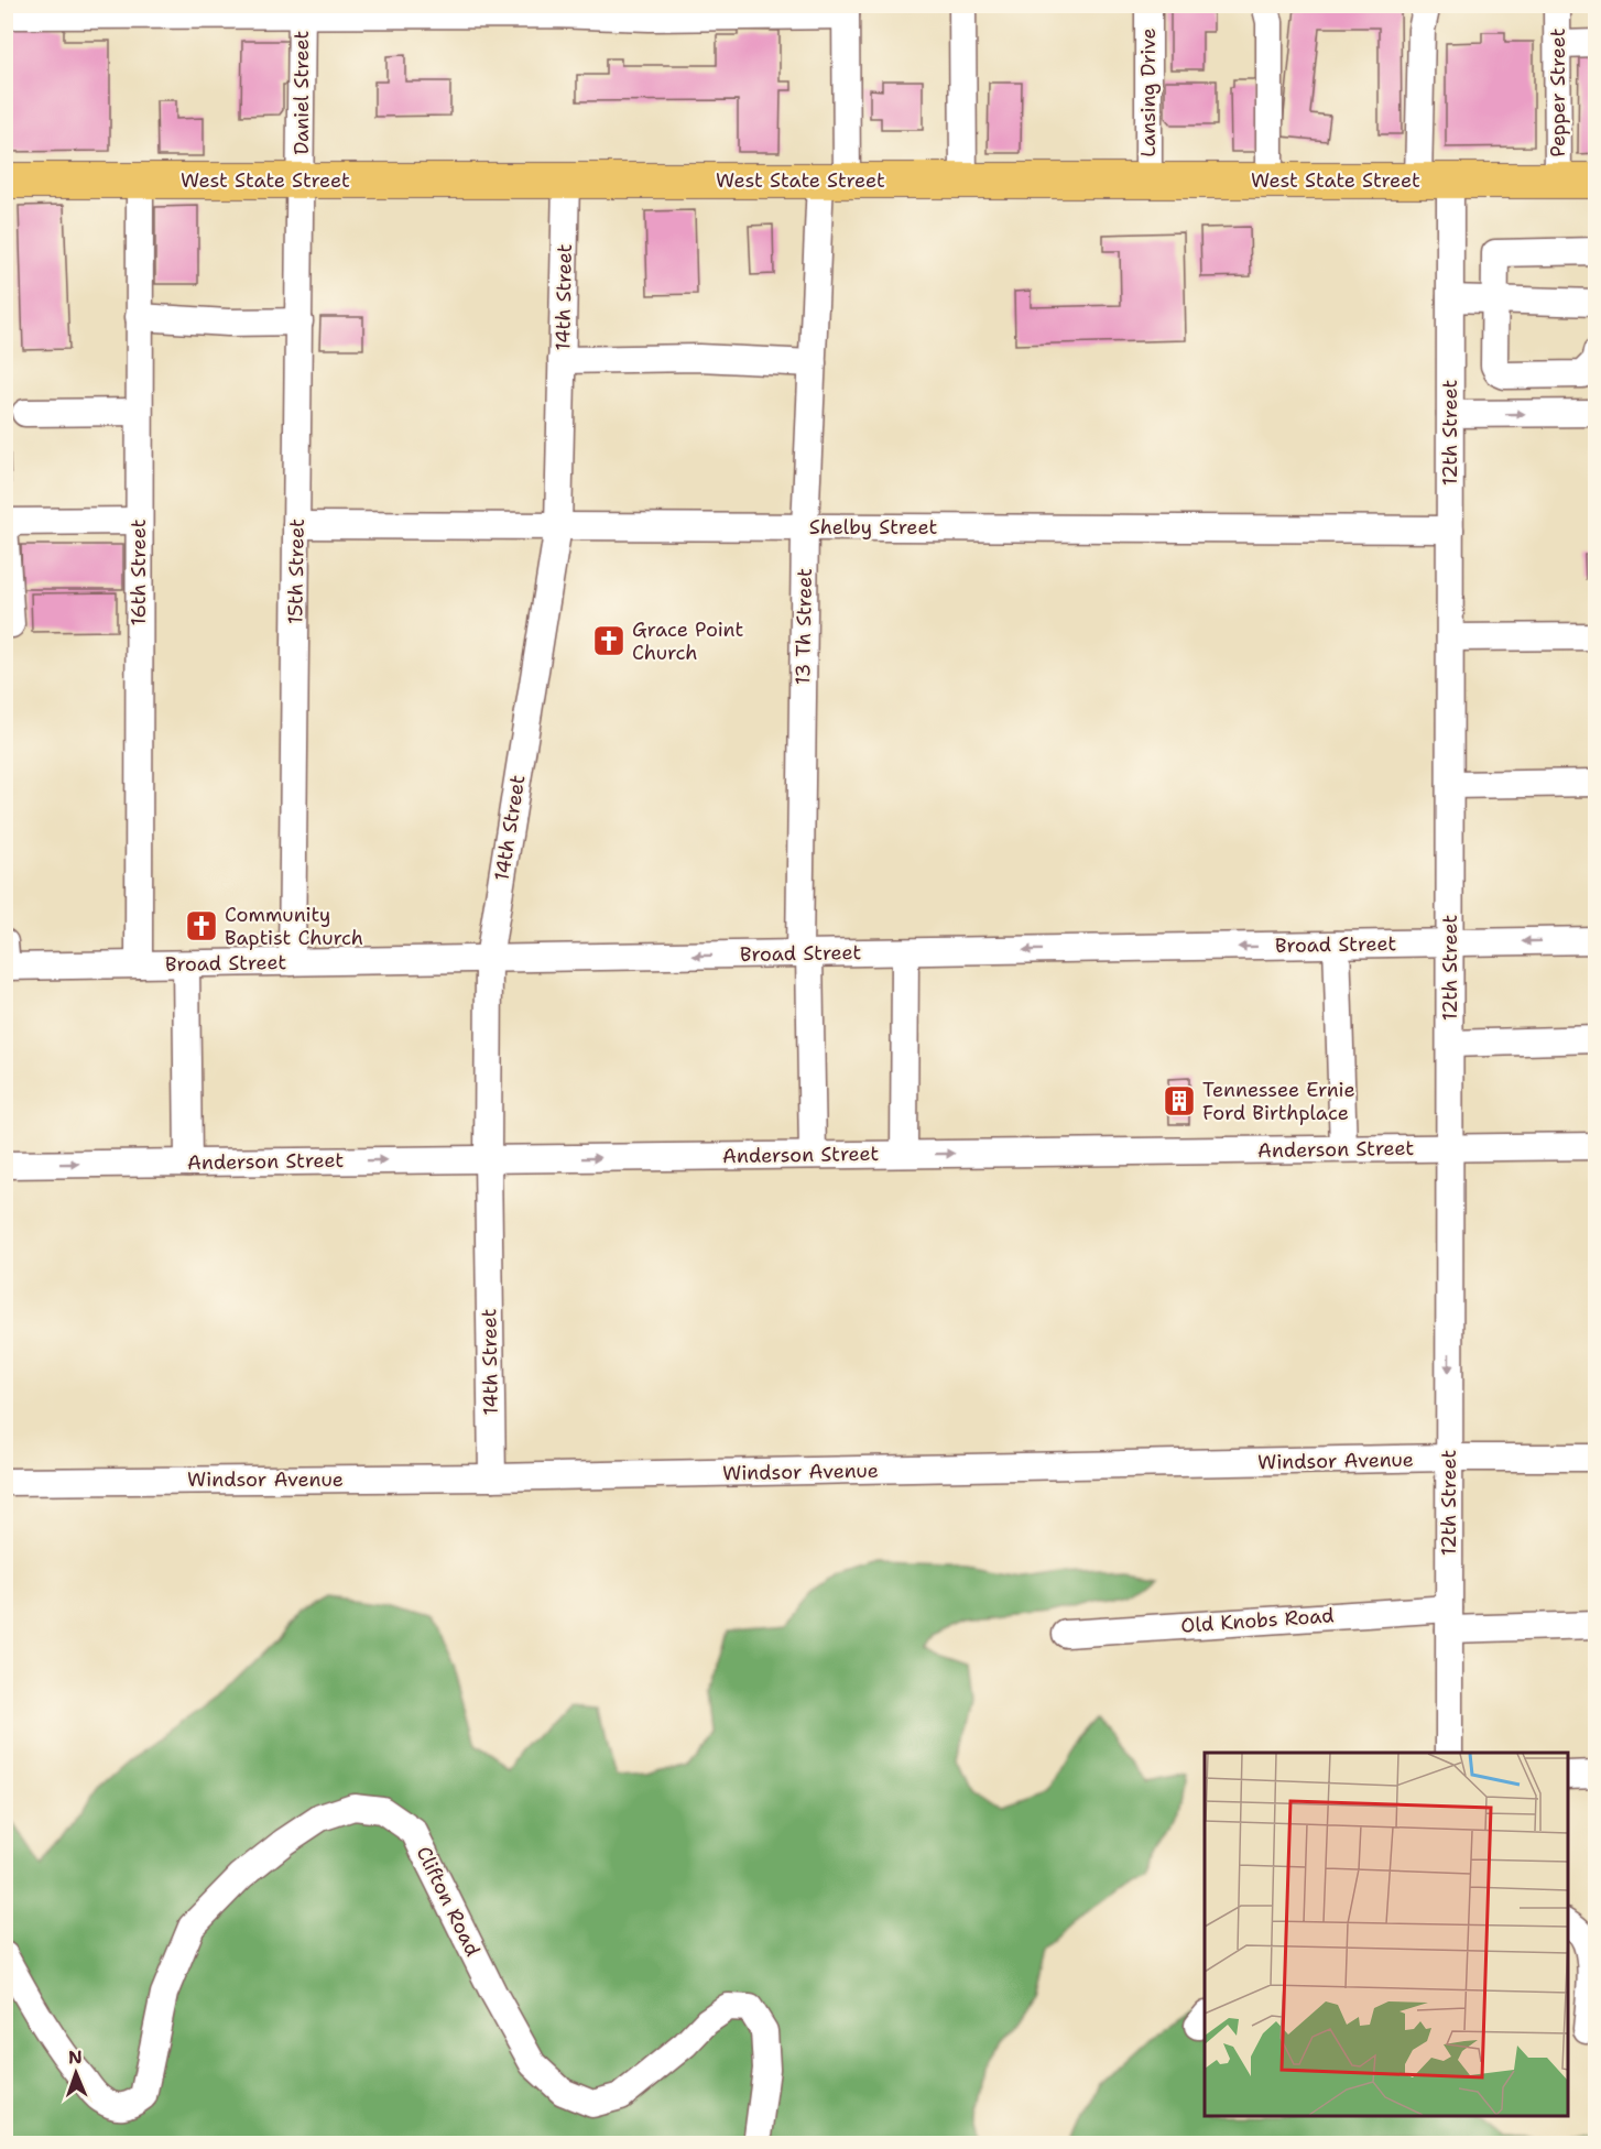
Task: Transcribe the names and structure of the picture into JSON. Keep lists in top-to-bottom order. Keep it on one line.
{"streets":{"main road":["West State Street"],"street":["Daniel Street","Lansing Drive","Pepper Street","14th Street","12th Street","Shelby Street","15th Street","16th Street","13 Th Street","Broad Street","Anderson Street","Windsor Avenue","Old Knobs Road","Clifton Road"]},"crossings":[["Daniel Street","West State Street"],["Daniel Street","15th Street"],["Lansing Drive","West State Street"],["Pepper Street","West State Street"],["West State Street","14th Street"],["West State Street","12th Street"],["West State Street","15th Street"],["West State Street","16th Street"],["West State Street","13 Th Street"],["14th Street","Shelby Street"],["14th Street","Broad Street"],["14th Street","Anderson Street"],["14th Street","Windsor Avenue"],["12th Street","Shelby Street"],["12th Street","Broad Street"],["12th Street","Anderson Street"],["12th Street","Windsor Avenue"],["12th Street","Old Knobs Road"],["Shelby Street","15th Street"],["Shelby Street","13 Th Street"],["15th Street","Broad Street"],["16th Street","Broad Street"],["13 Th Street","Broad Street"],["13 Th Street","Anderson Street"]],"one_way":["Anderson Street"],"places":{"church":["Grace Point Church","Community Baptist Church"],"building":["Tennessee Ernie Ford Birthplace"]},"north":"top"}
